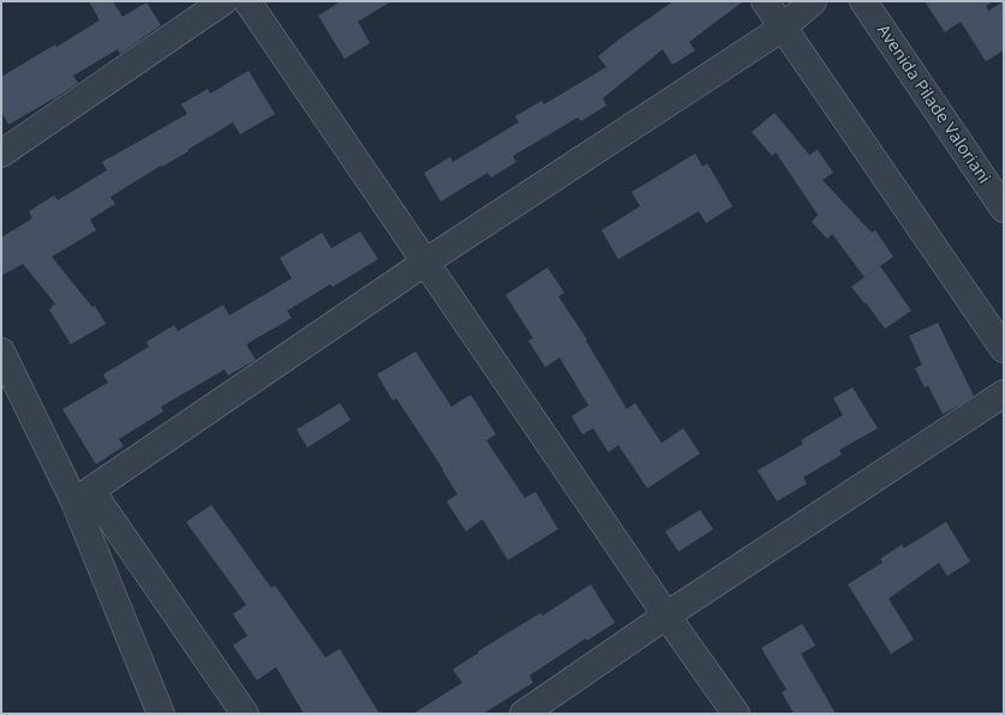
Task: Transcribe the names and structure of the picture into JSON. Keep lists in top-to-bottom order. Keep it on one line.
{"streets":{"street":["Avenida Pilade Valoriani"]}}
